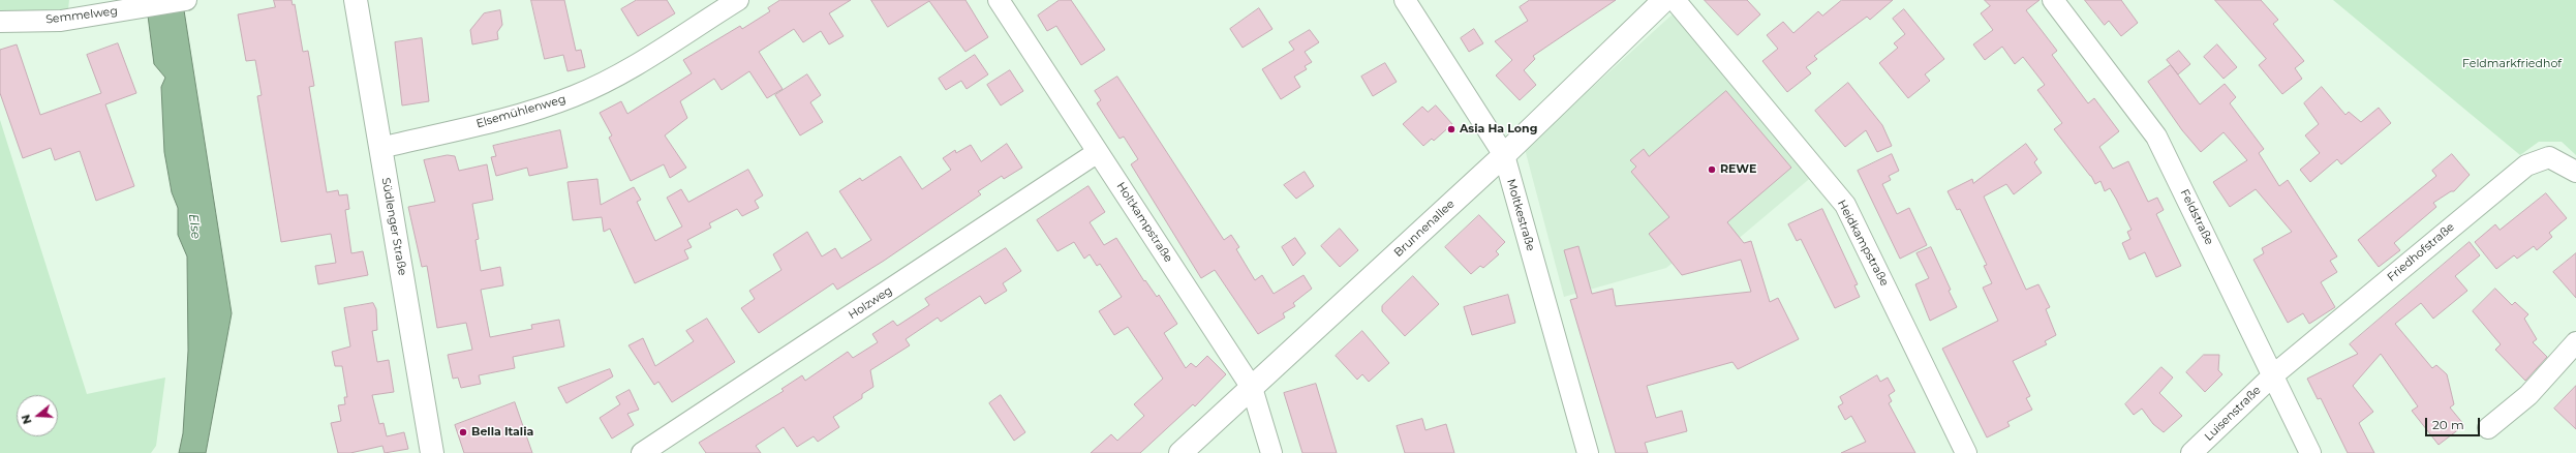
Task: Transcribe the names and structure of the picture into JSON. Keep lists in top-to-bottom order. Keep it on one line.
{"streets":{"street":["Semmelweg","Elsemühlenweg","Moltkestraße","Feldstraße","Holtkampstraße","Südlenger Straße","Brunnenallee","Heidkampstraße","Friedhofstraße","Holzweg","Luisenstraße"]},"crossings":[["Elsemühlenweg","Südlenger Straße"],["Moltkestraße","Brunnenallee"],["Feldstraße","Friedhofstraße"],["Feldstraße","Luisenstraße"],["Holtkampstraße","Brunnenallee"],["Holtkampstraße","Holzweg"],["Friedhofstraße","Luisenstraße"]],"water":["Else"],"parks":["Feldmarkfriedhof"],"places":["Asia Ha Long","REWE","Bella Italia"],"scale_bar":"20 m","north":"left"}
